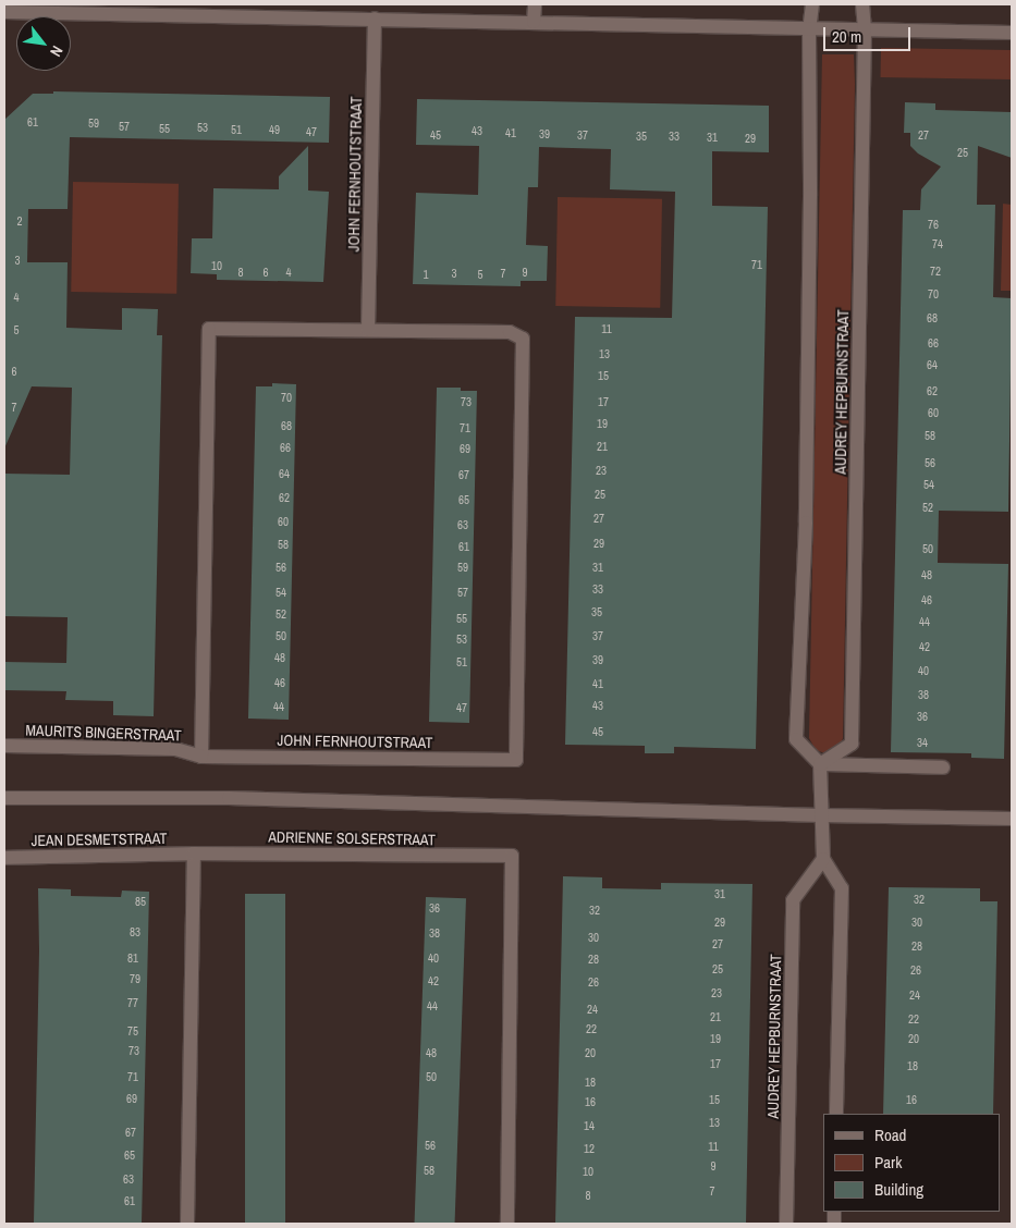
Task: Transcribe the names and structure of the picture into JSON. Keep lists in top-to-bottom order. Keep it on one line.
{"streets":{"street":["JOHN FERNHOUTSTRAAT","AUDREY HEPBURNSTRAAT","MAURITS BINGERSTRAAT","ADRIENNE SOLSERSTRAAT","JEAN DESMETSTRAAT"]},"crossings":[["JOHN FERNHOUTSTRAAT","MAURITS BINGERSTRAAT"],["ADRIENNE SOLSERSTRAAT","JEAN DESMETSTRAAT"]],"house_numbers":["61","59","57","53","55","51","49","43","47","41","39","45","37","27","35","33","31","29","25","2","76","74","3","71","10","72","8","6","4","9","3","7","1","5","70","4","68","11","5","66","13","64","6","15","62","70","73","17","7","60","19","68","71","58","21","66","69","56","23","64","67","54","25","62","65","52","27","60","63","29","58","61","50","56","59","31","48","33","54","57","46","35","52","55","44","50","37","53","42","48","39","51","40","46","41","38","43","44","47","36","45","34","31","32","85","36","32","29","30","83","38","30","27","28","81","40","28","25","26","79","42","26","23","24","77","44","24","21","22","22","75","19","20","73","48","20","17","18","71","50","18","69","15","16","16","13","14","67","56","11","12","65","9","58","10","63","7","8","61"],"legend":["Road","Park","Building"],"scale_bar":"20 m","north":"bottom right"}
